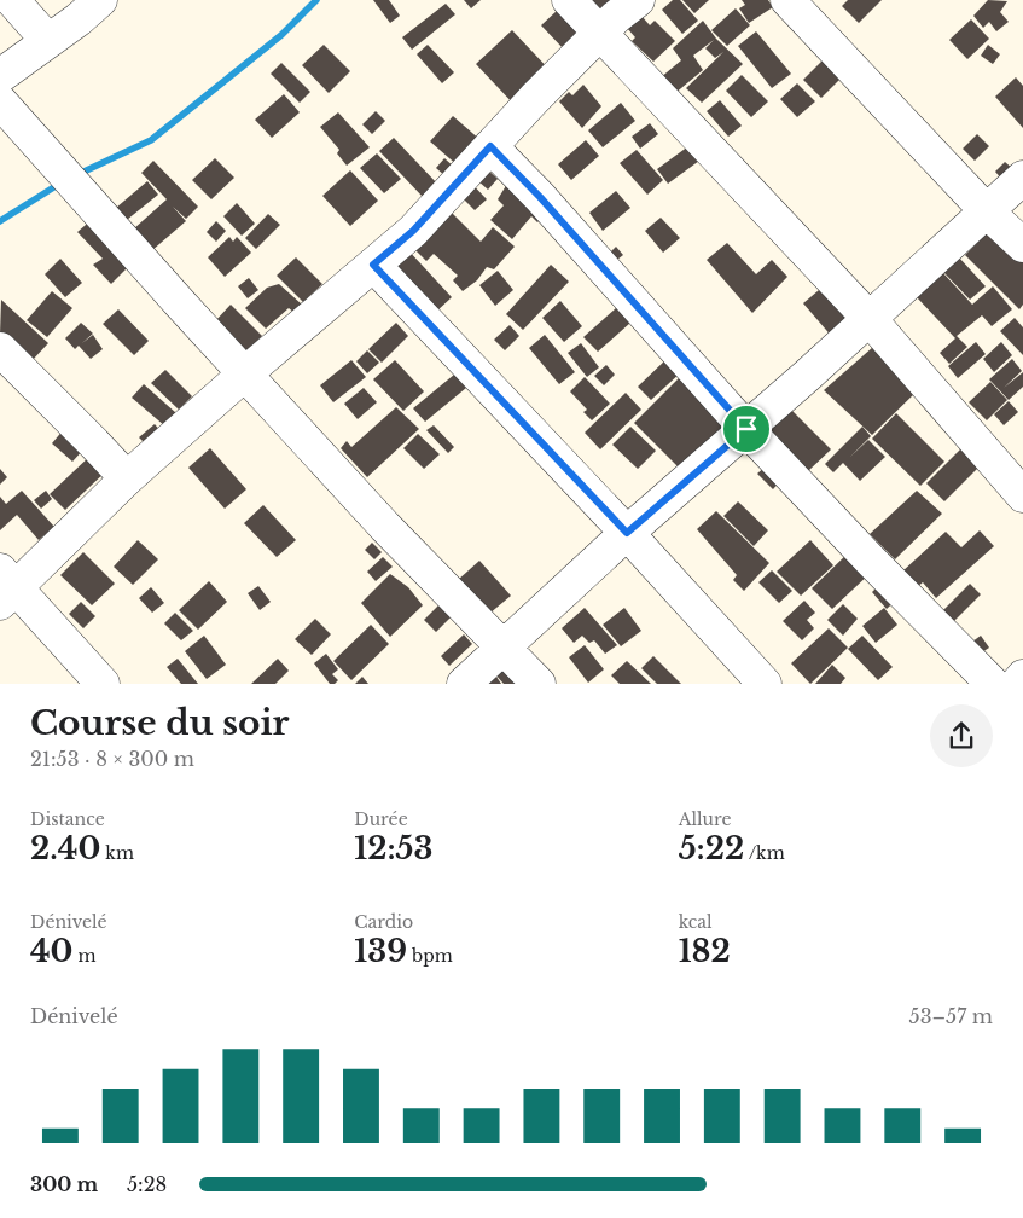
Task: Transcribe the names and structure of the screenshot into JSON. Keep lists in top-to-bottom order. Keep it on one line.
{"page":{"heading":["Course du soir","21:53 · 8 × 300 m"],"stats":[["Distance","2.40 km"],["Durée","12:53"],["Allure","5:22 /km"],["Dénivelé","40 m"],["Cardio","139 bpm"],["kcal","182"]],"chart":["Dénivelé","53–57 m"],"list":[{"name":"300 m","note":"5:28"}]}}
